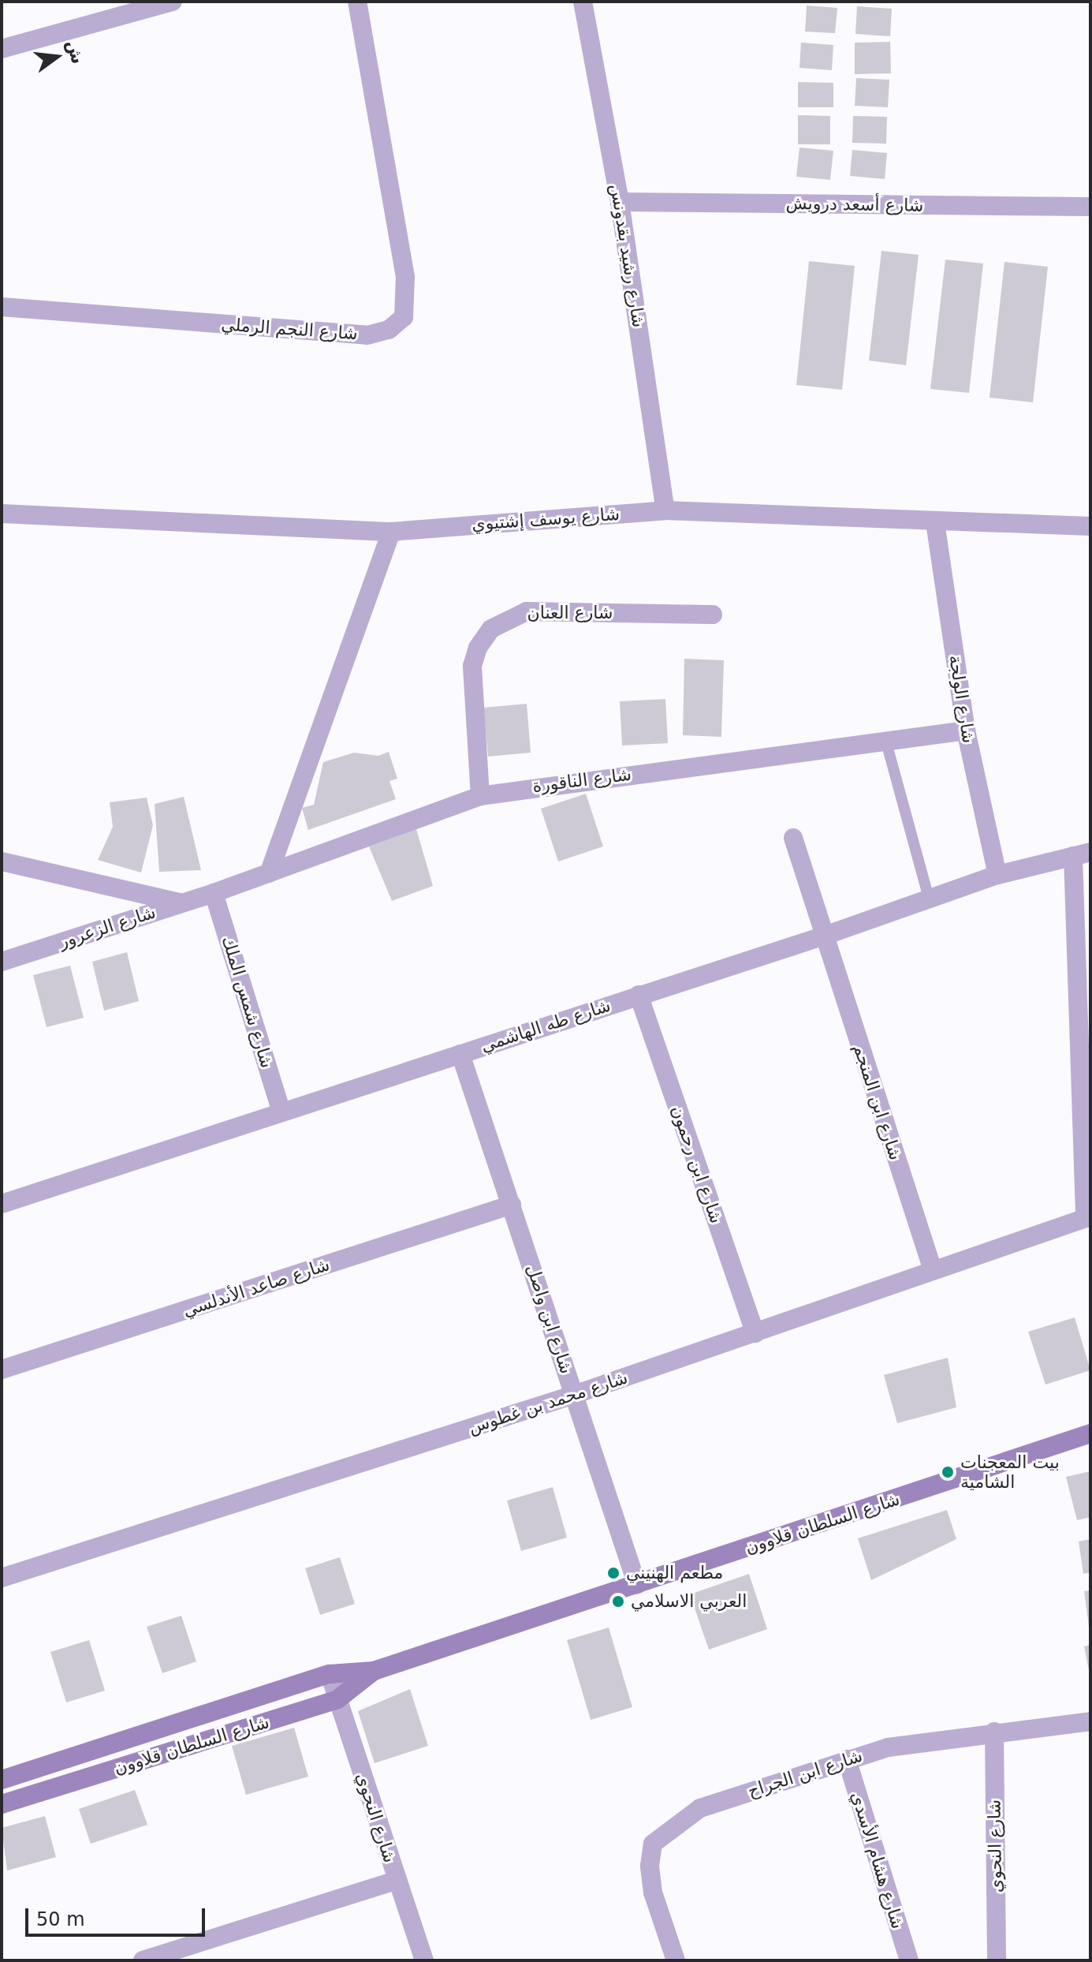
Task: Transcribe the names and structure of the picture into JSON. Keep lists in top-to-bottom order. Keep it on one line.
{"streets":{"street":["شارع أسعد درويش","شارع رشيد بقدونس","شارع النجم الرملي","شارع يوسف إشتيوي","شارع العنان","شارع الولجة","شارع الناقورة","شارع الزعرور","شارع شمس الملك","شارع طه الهاشمي","شارع ابن المنجم","شارع ابن رحمون","شارع صاعد الأندلسي","شارع ابن واصل","شارع محمد بن غطوس","شارع السلطان قلاوون","شارع ابن الجراح","شارع النحوي","شارع هشام الأسدي"]},"crossings":[["شارع أسعد درويش","شارع رشيد بقدونس"],["شارع رشيد بقدونس","شارع يوسف إشتيوي"],["شارع يوسف إشتيوي","شارع الولجة"],["شارع العنان","شارع الناقورة"],["شارع الولجة","شارع الناقورة"],["شارع الولجة","شارع طه الهاشمي"],["شارع الناقورة","شارع الزعرور"],["شارع الناقورة","شارع شمس الملك"],["شارع الزعرور","شارع شمس الملك"],["شارع شمس الملك","شارع طه الهاشمي"],["شارع طه الهاشمي","شارع ابن المنجم"],["شارع طه الهاشمي","شارع ابن رحمون"],["شارع طه الهاشمي","شارع ابن واصل"],["شارع ابن المنجم","شارع محمد بن غطوس"],["شارع ابن رحمون","شارع محمد بن غطوس"],["شارع صاعد الأندلسي","شارع ابن واصل"],["شارع ابن واصل","شارع محمد بن غطوس"],["شارع ابن واصل","شارع السلطان قلاوون"],["شارع السلطان قلاوون","شارع النحوي"],["شارع ابن الجراح","شارع النحوي"],["شارع ابن الجراح","شارع هشام الأسدي"]],"places":["بيت المعجنات الشامية","مطعم الهنيني","العربي الاسلامي"],"scale_bar":"50 m","north":"right"}
